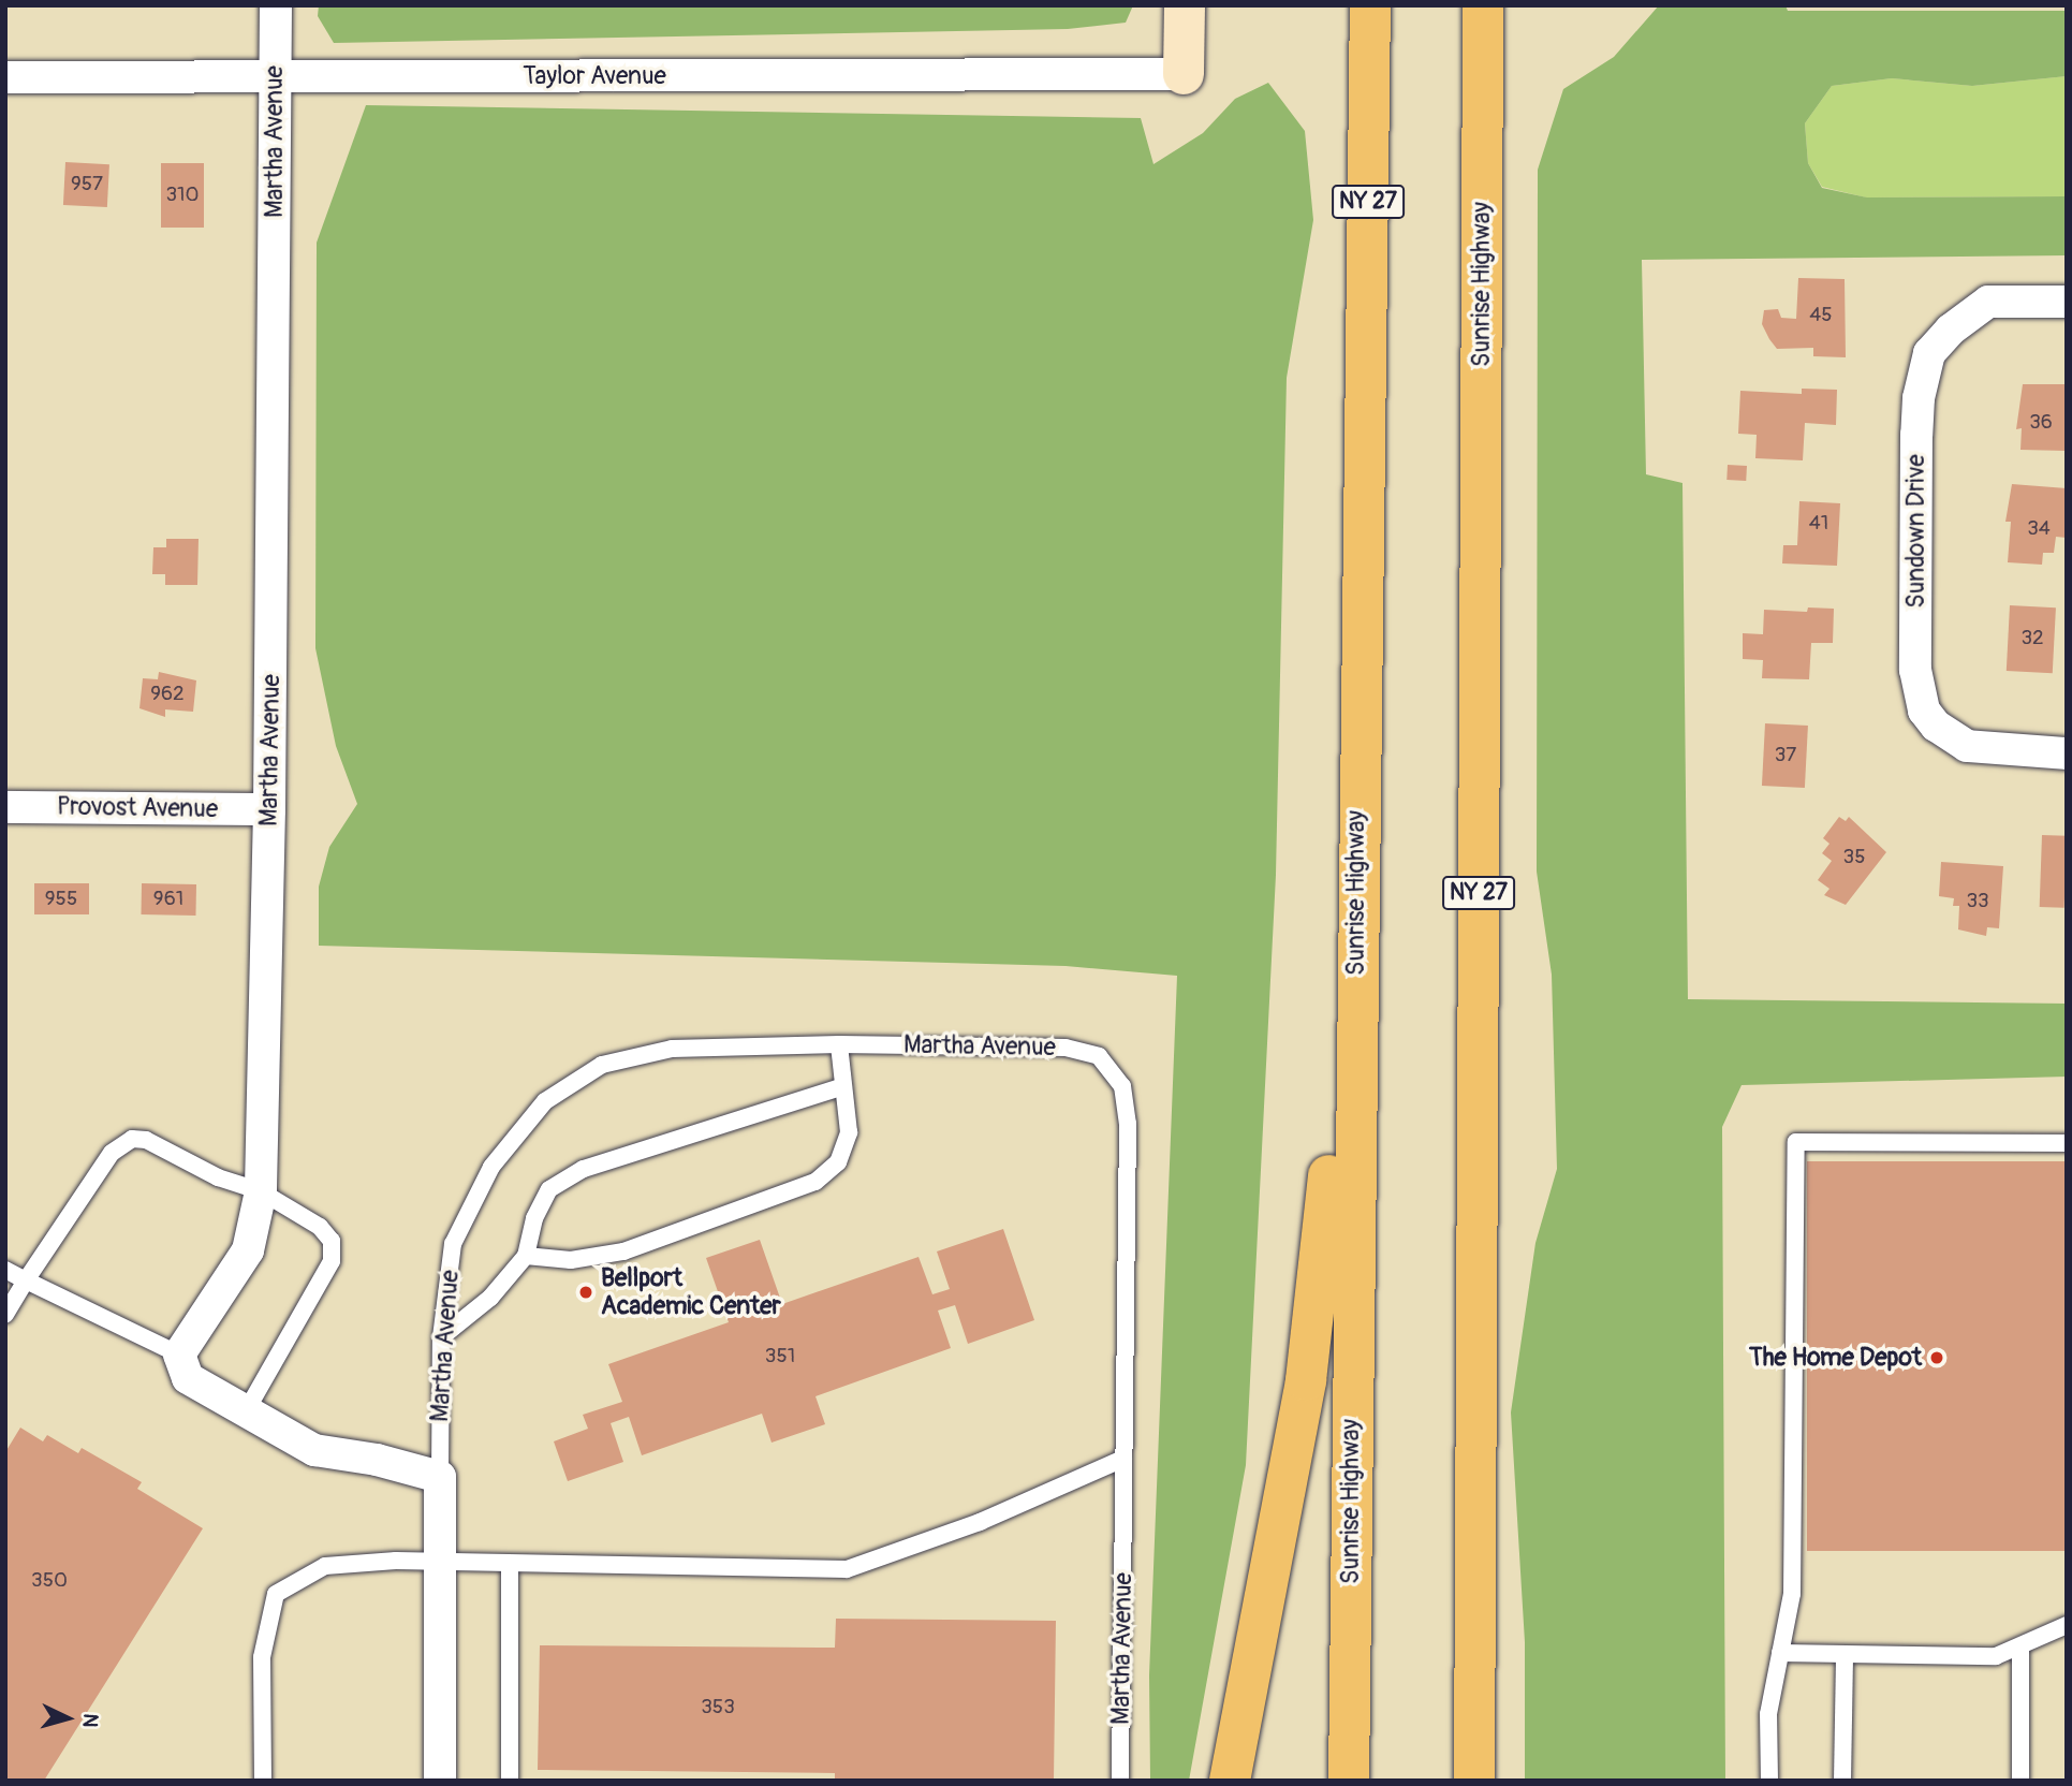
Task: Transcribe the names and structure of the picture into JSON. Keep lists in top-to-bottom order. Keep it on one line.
{"streets":{"highway":["NY 27","Sunrise Highway"],"street":["Taylor Avenue","Martha Avenue","Sundown Drive","Provost Avenue"]},"crossings":[["Taylor Avenue","Martha Avenue"],["Martha Avenue","Provost Avenue"]],"places":["Bellport Academic Center","The Home Depot"],"house_numbers":["957","310","45","36","41","34","32","962","37","35","955","961","33","351","350","353"],"north":"right"}
